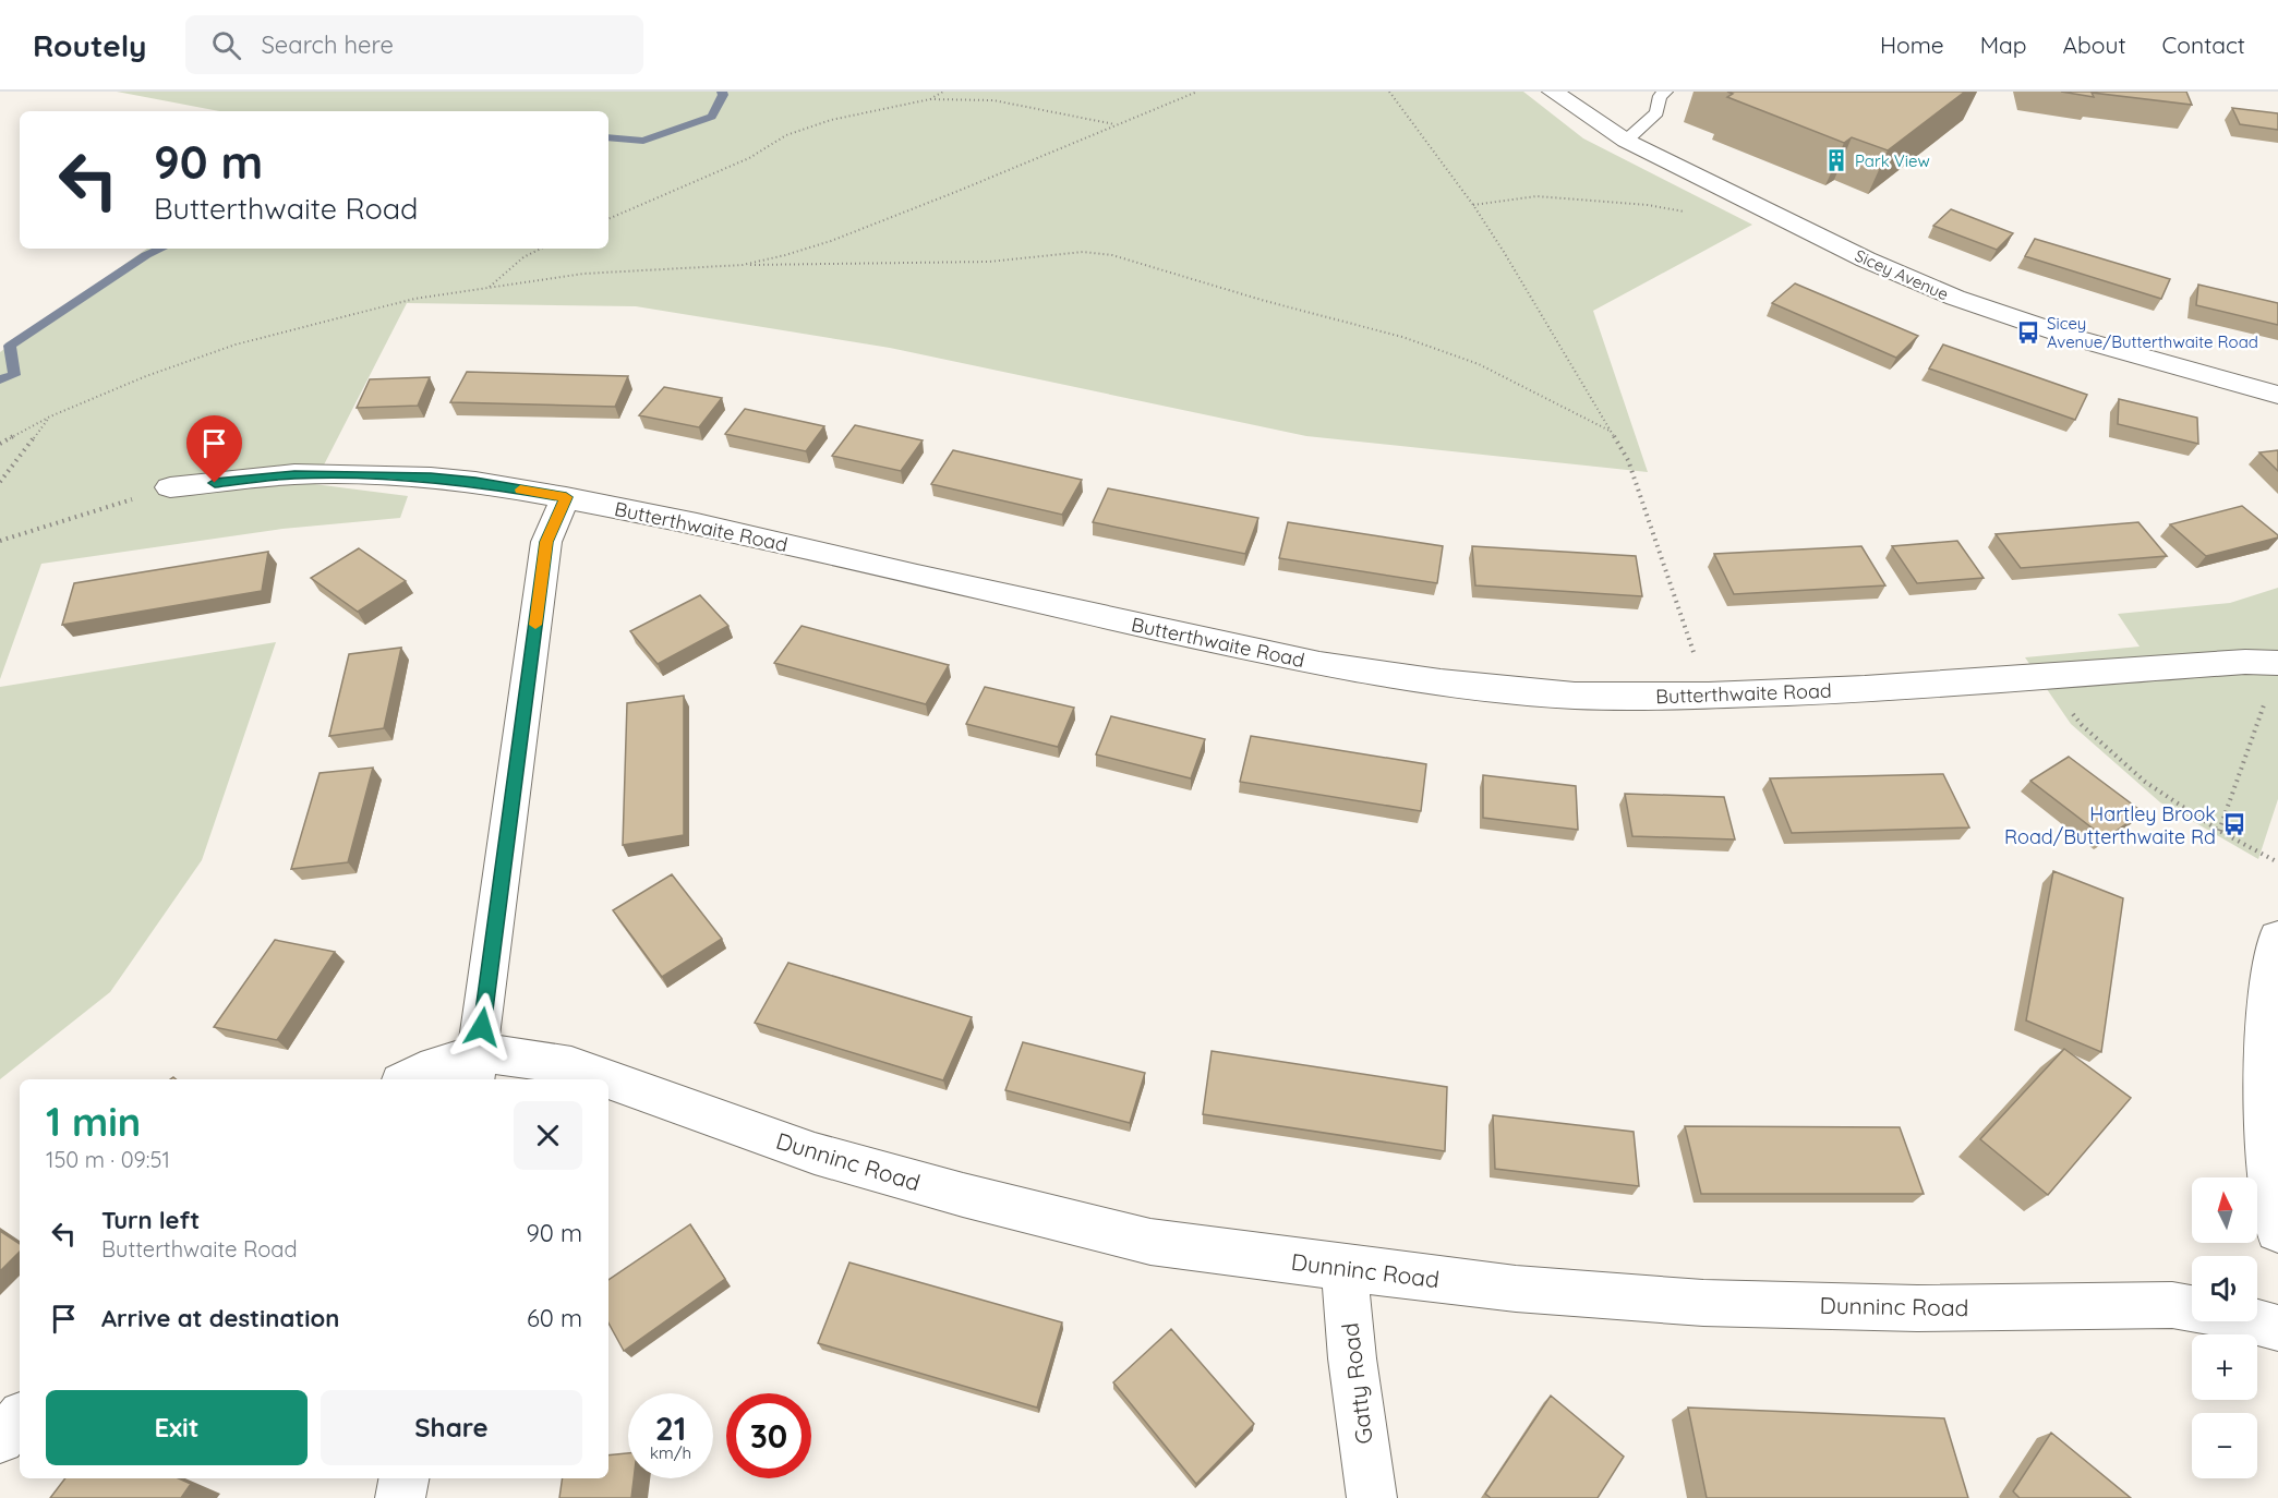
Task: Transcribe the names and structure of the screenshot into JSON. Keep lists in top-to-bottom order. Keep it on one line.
{"streets":{"street":["Sicey Avenue","Butterthwaite Road","Dunninc Road","Gatty Road"]},"crossings":[["Dunninc Road","Gatty Road"]],"places":{"building":["Park View"],"bus stop":["Sicey Avenue/Butterthwaite Road","Hartley Brook Road/Butterthwaite Rd"]},"north":"top","page":{"header":"Routely","search":"Search here","nav":["Home","Map","About","Contact"],"turn":["90 m","Butterthwaite Road"],"heading":["1 min","150 m · 09:51"],"map_buttons":["+","−"],"list":[{"name":"Turn left","note":"Butterthwaite Road","value":"90 m"},{"name":"Arrive at destination","value":"60 m"}],"buttons":["Exit","Share"],"speed":"21 km/h","limit":"30"}}
